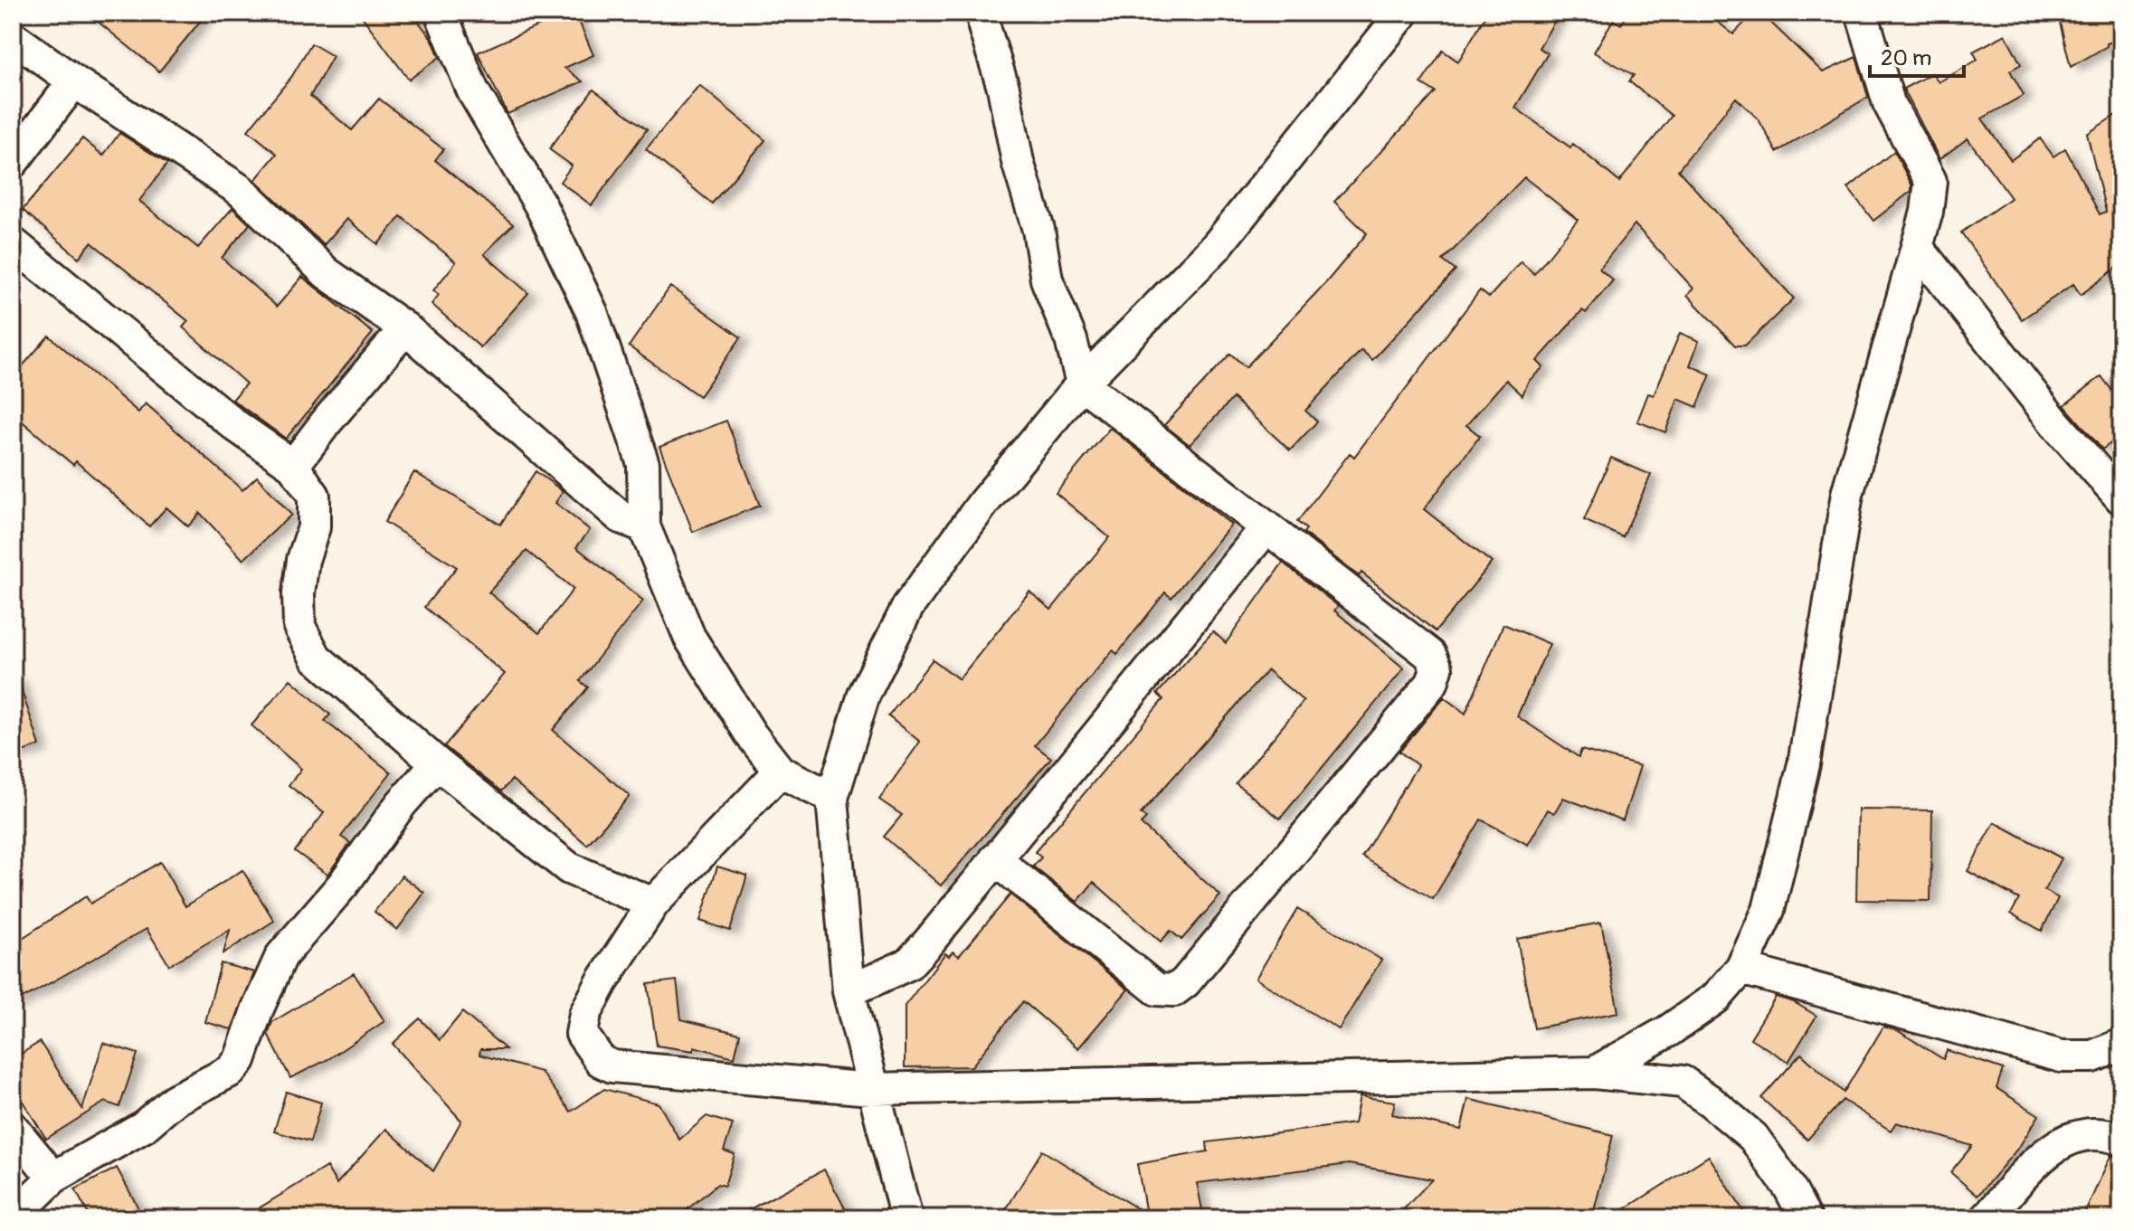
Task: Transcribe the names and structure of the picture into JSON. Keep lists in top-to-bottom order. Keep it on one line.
{"scale_bar":"20 m"}
